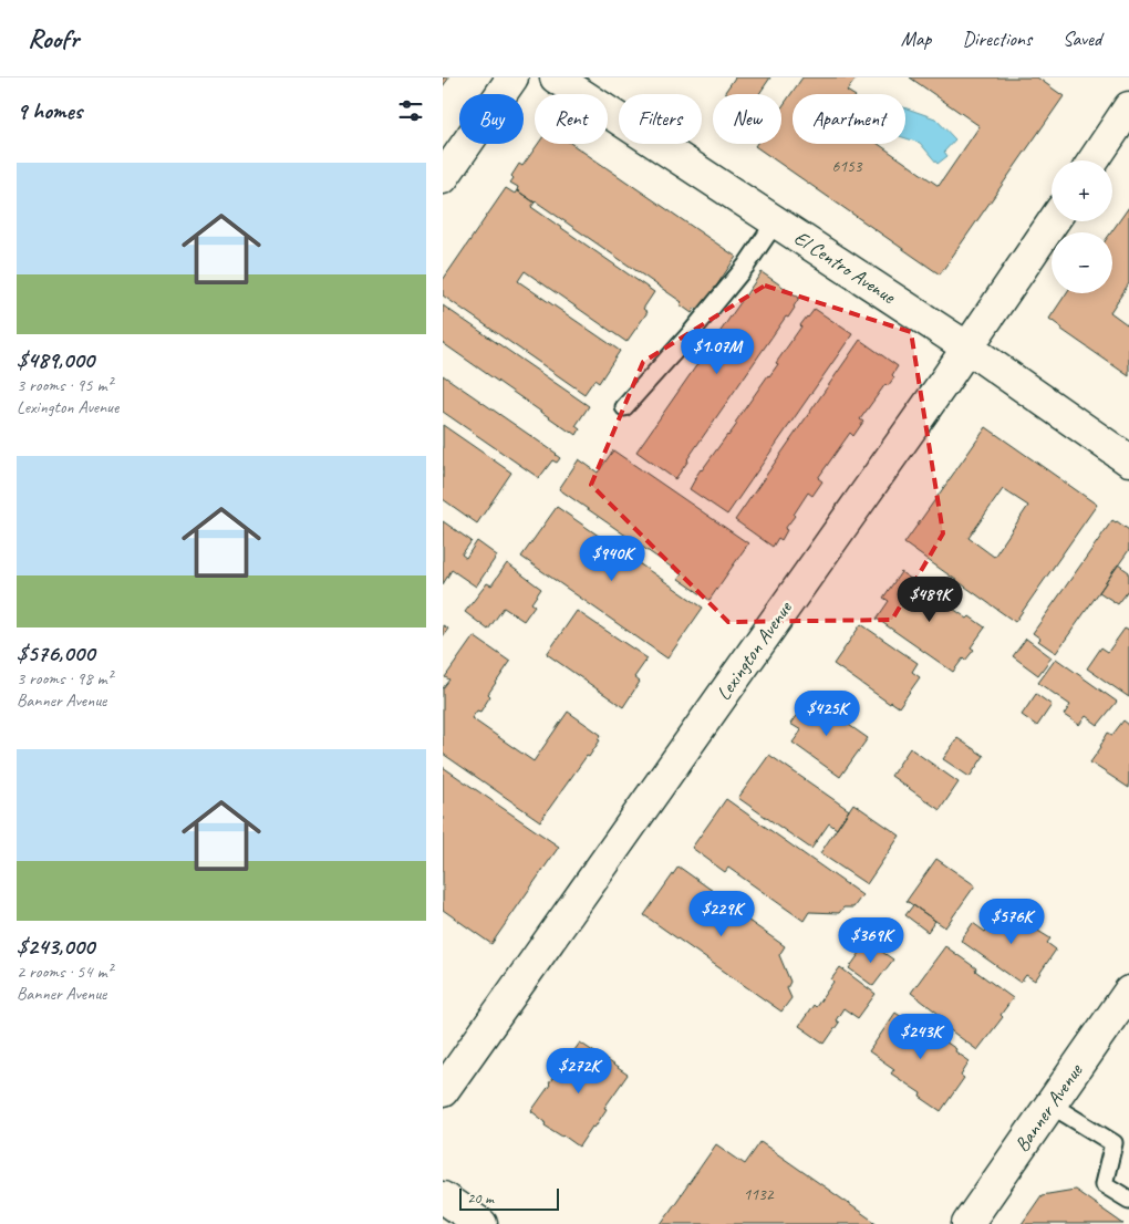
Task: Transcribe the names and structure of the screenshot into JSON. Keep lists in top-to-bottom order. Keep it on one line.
{"streets":{"street":["El Centro Avenue","Lexington Avenue","Banner Avenue"]},"crossings":[["El Centro Avenue","Lexington Avenue"]],"house_numbers":["6153","1132"],"scale_bar":"20 m","page":{"header":"Roofr","nav":["Map","Directions","Saved"],"heading":"9 homes","chip":["Buy","Rent","Filters","New","Apartment"],"list":[{"name":"$489,000","note":"3 rooms · 95 m² · Lexington Avenue"},{"name":"$576,000","note":"3 rooms · 98 m² · Banner Avenue"},{"name":"$243,000","note":"2 rooms · 54 m² · Banner Avenue"}],"map_buttons":["+","−"],"price":["$1.07M","$940K","$489K","$425K","$229K","$576K","$369K","$243K","$272K"],"scale":"20 m"}}
